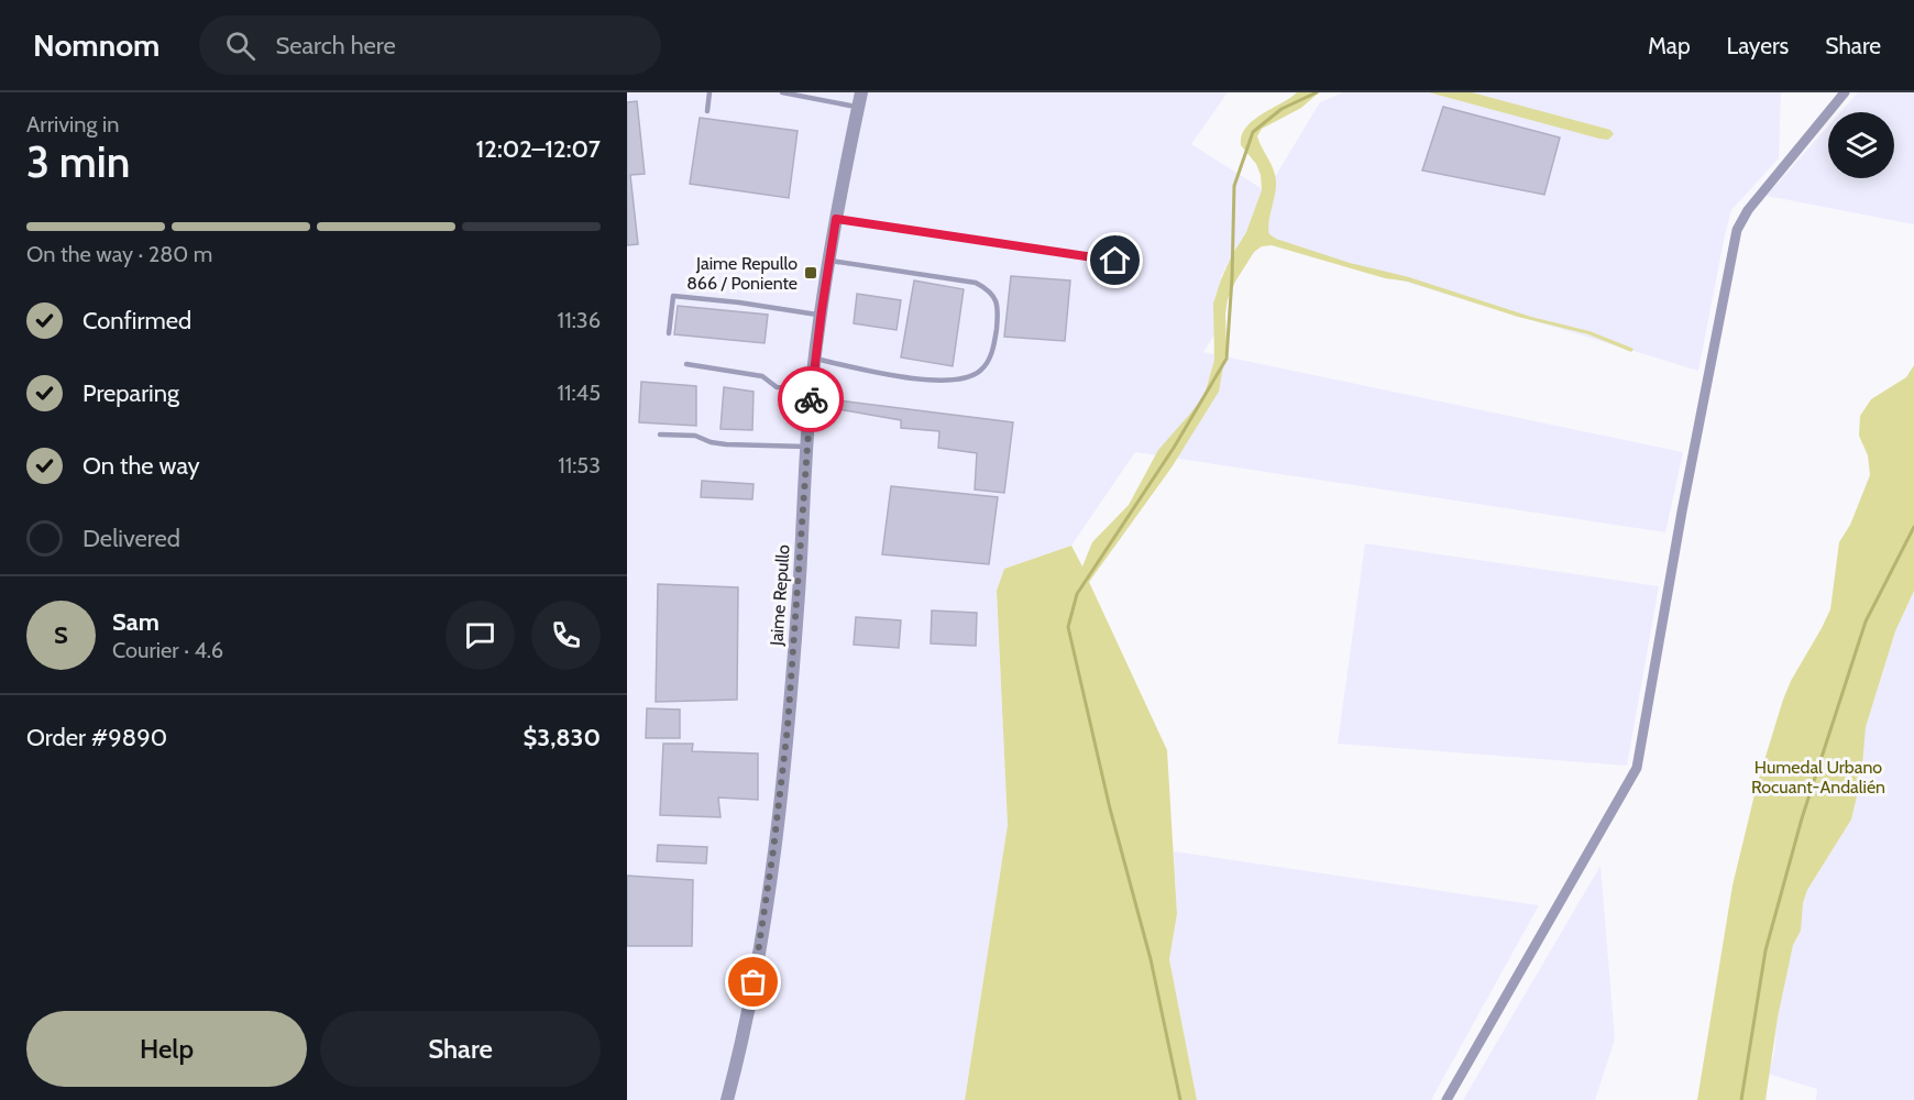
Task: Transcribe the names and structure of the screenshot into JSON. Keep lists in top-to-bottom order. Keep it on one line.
{"streets":{"street":["Jaime Repullo"]},"parks":["Humedal Urbano Rocuant-Andalién"],"places":{"transit":["Jaime Repullo 866 / Poniente"]},"page":{"header":"Nomnom","search":"Search here","nav":["Map","Layers","Share"],"heading":["3 min","Arriving in","12:02–12:07"],"panel":["Sam","Courier · 4.6","Order #9890","$3,830"],"bar":"On the way · 280 m","list":[["Confirmed","11:36"],["Preparing","11:45"],["On the way","11:53"],"Delivered"],"round":"S","buttons":["Help","Share"]}}
